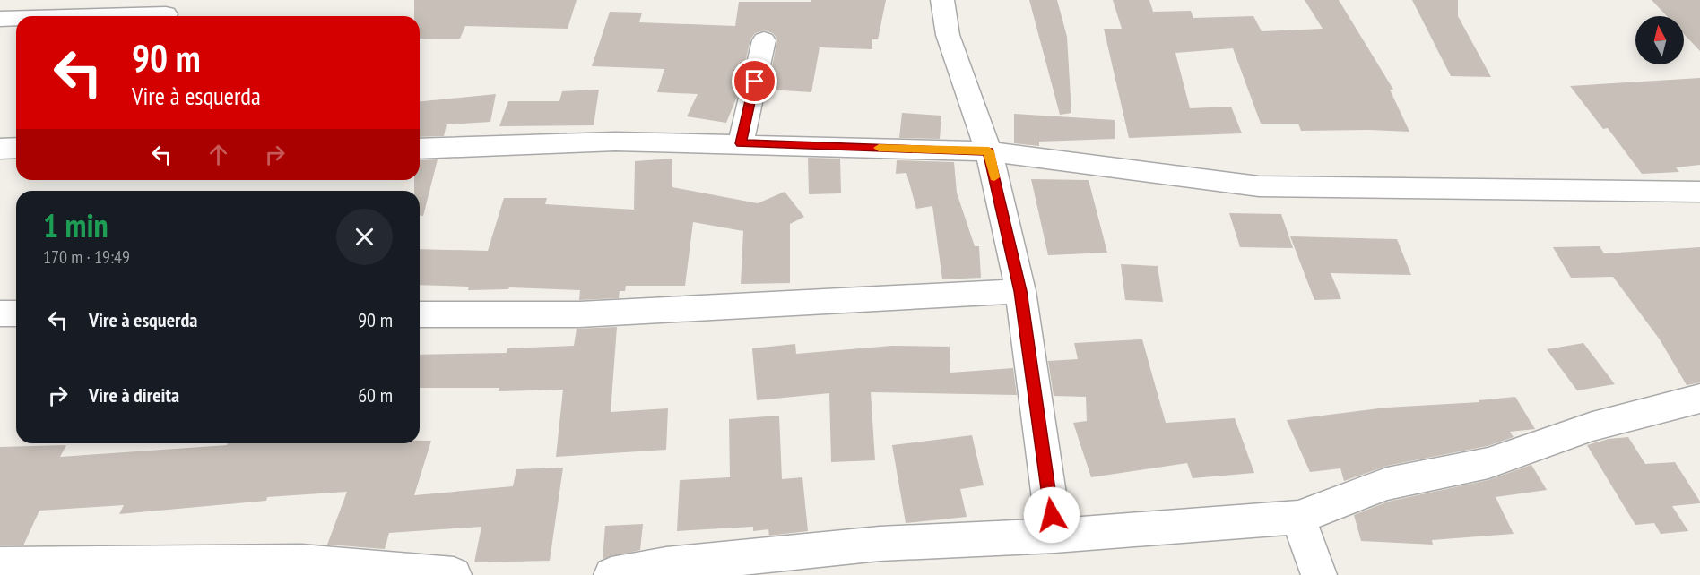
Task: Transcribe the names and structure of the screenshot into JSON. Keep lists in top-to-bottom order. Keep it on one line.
{"north":"top","page":{"turn":["90 m","Vire à esquerda"],"heading":["1 min","170 m · 19:49"],"list":[{"name":"Vire à esquerda","value":"90 m"},{"name":"Vire à direita","value":"60 m"}]}}
